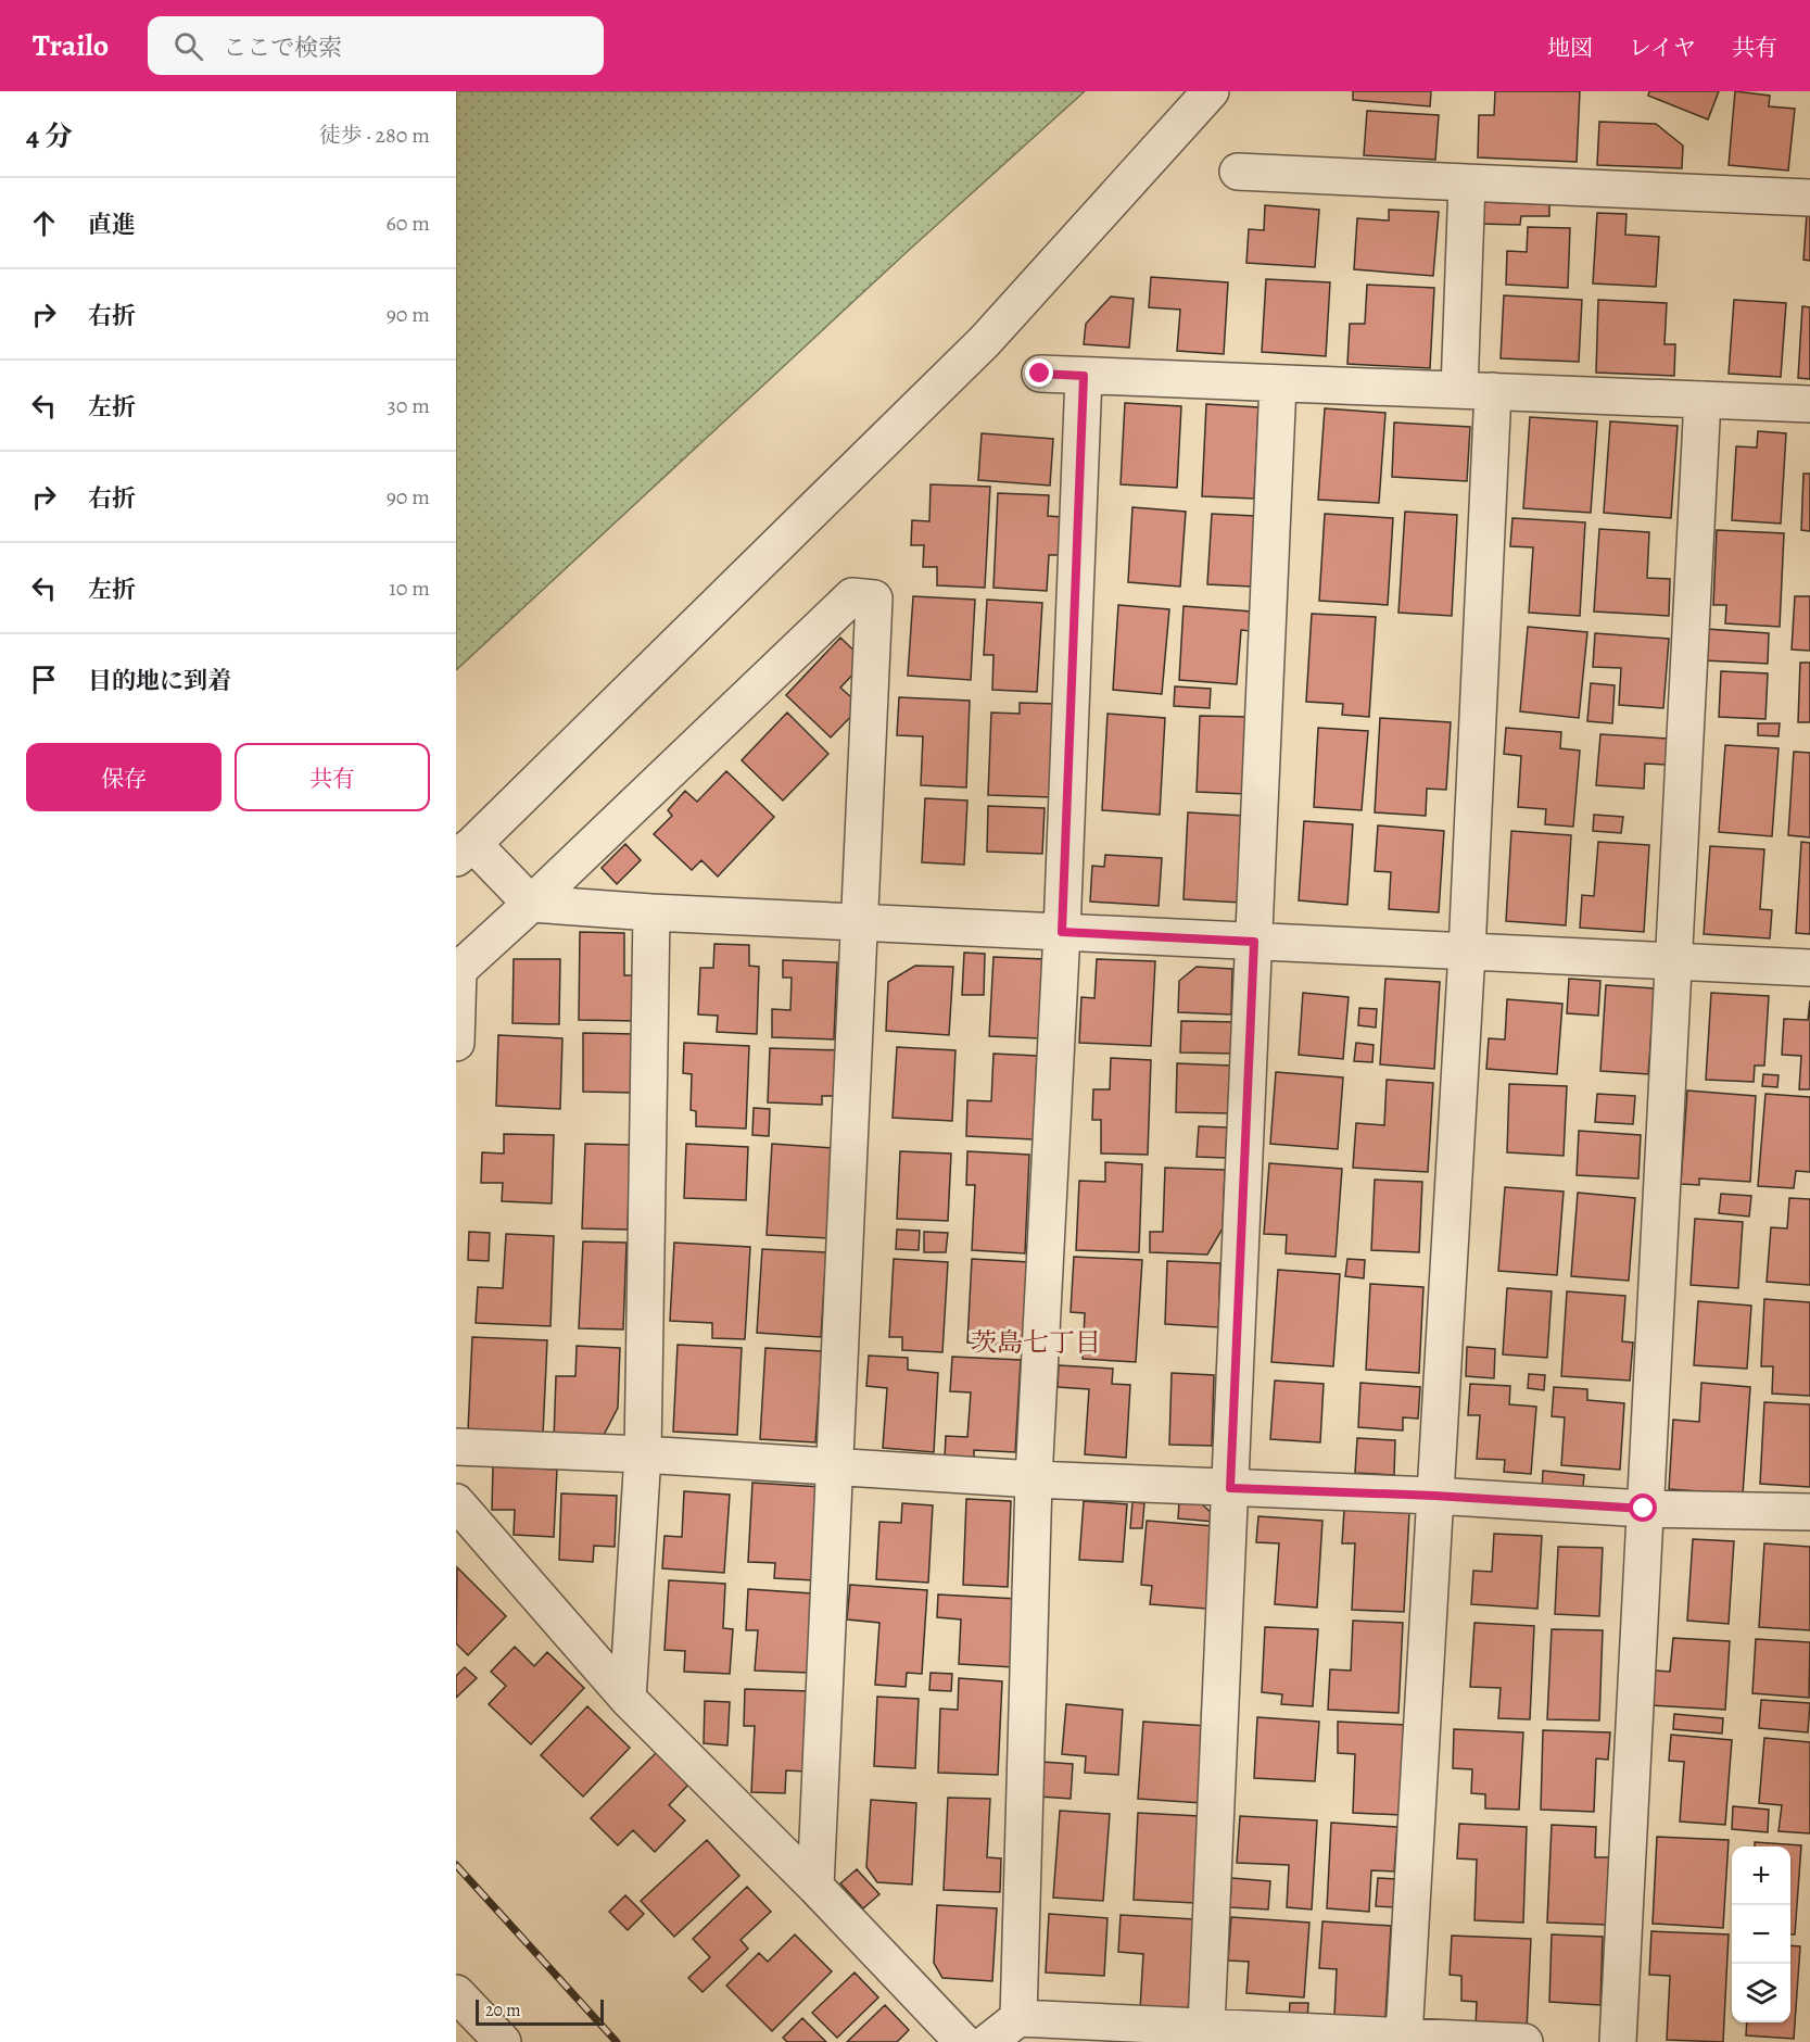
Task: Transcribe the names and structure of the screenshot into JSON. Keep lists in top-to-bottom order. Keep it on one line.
{"districts":["茨島七丁目"],"scale_bar":"20 m","page":{"header":"Trailo","search":"ここで検索","nav":["地図","レイヤ","共有"],"heading":["4 分","徒歩 · 280 m"],"list":[["直進","60 m"],["右折","90 m"],["左折","30 m"],["右折","90 m"],["左折","10 m"],"目的地に到着"],"buttons":["保存","共有"],"map_buttons":["+","−"],"scale":"20 m"}}
